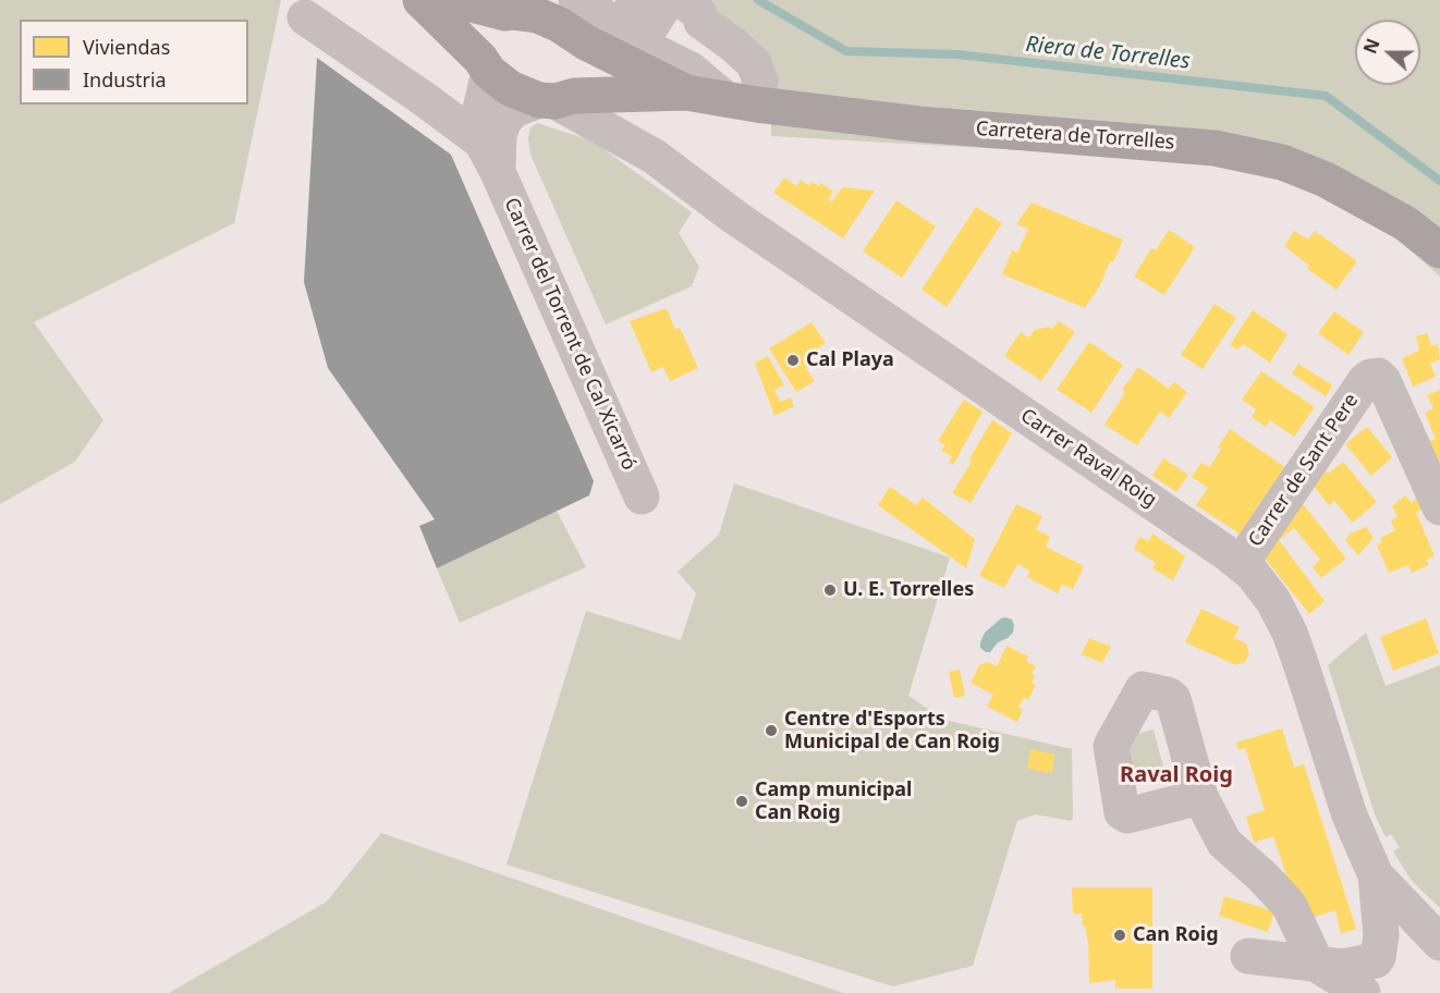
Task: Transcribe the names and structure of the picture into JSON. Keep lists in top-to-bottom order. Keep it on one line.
{"streets":{"main road":["Carretera de Torrelles"],"street":["Carrer del Torrent de Cal Xicarró","Carrer Raval Roig","Carrer de Sant Pere"]},"crossings":[["Carretera de Torrelles","Carrer del Torrent de Cal Xicarró"],["Carretera de Torrelles","Carrer Raval Roig"],["Carrer del Torrent de Cal Xicarró","Carrer Raval Roig"],["Carrer Raval Roig","Carrer de Sant Pere"]],"districts":["Raval Roig"],"water":["Riera de Torrelles"],"places":["Cal Playa","U. E. Torrelles","Centre d'Esports Municipal de Can Roig","Camp municipal Can Roig","Can Roig"],"legend":["Viviendas","Industria"],"north":"left"}
